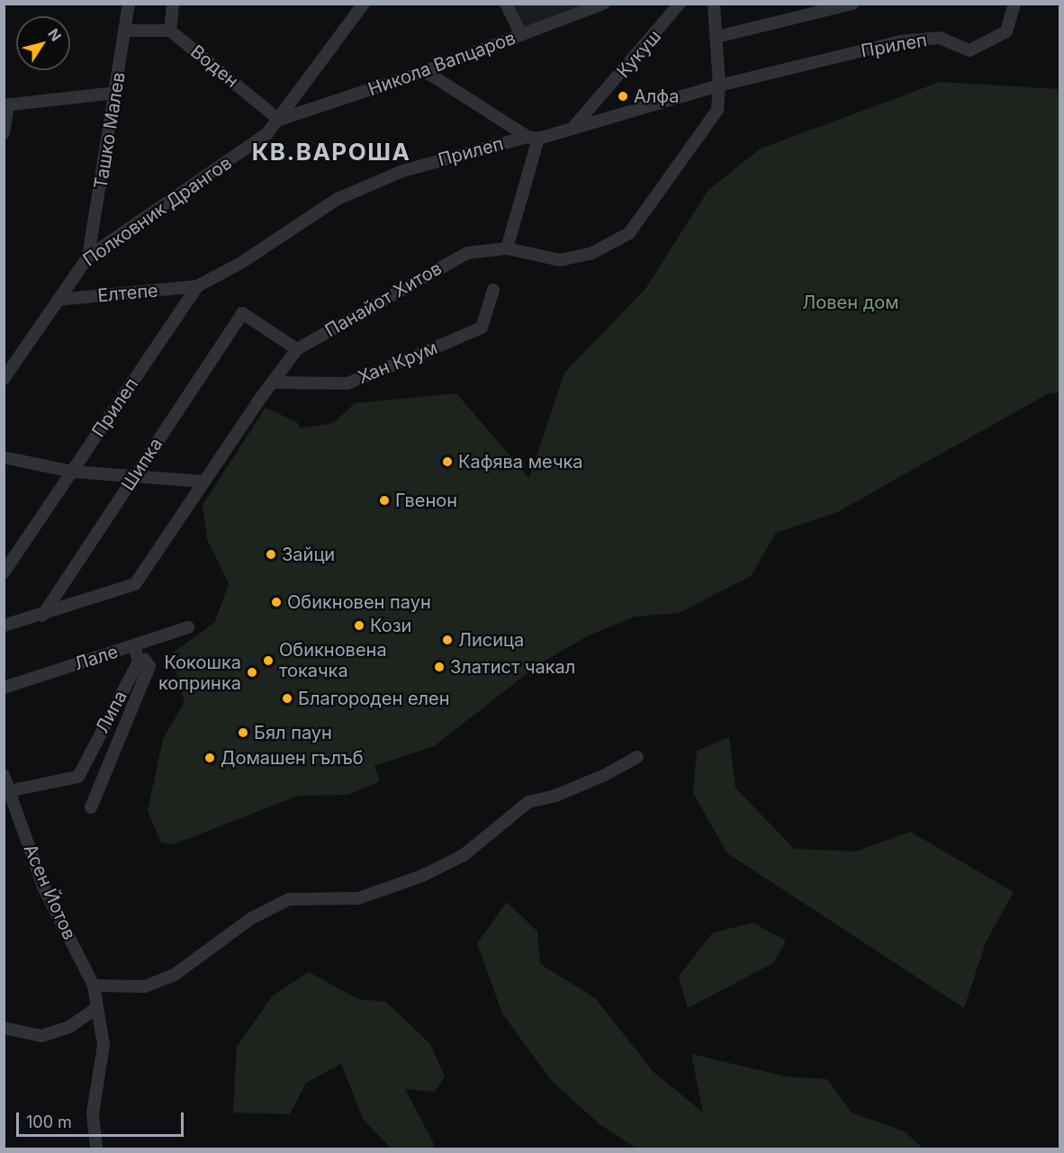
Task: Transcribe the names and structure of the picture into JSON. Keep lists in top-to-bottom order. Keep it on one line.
{"streets":{"street":["Прилеп","Кукуш","Никола Вапцаров","Воден","Ташко Малев","Полковник Дрангов","Елтепе","Панайот Хитов","Хан Крум","Шипка","Лале","Липа","Асен Йотов"]},"crossings":[["Прилеп","Кукуш"],["Прилеп","Елтепе"],["Прилеп","Панайот Хитов"],["Никола Вапцаров","Воден"],["Никола Вапцаров","Полковник Дрангов"],["Воден","Полковник Дрангов"],["Ташко Малев","Полковник Дрангов"],["Полковник Дрангов","Елтепе"],["Панайот Хитов","Хан Крум"],["Панайот Хитов","Шипка"],["Липа","Асен Йотов"]],"districts":["КВ.ВАРОША"],"parks":["Ловен дом"],"places":["Алфа","Кафява мечка","Гвенон","Зайци","Обикновен паун","Кози","Лисица","Обикновена токачка","Златист чакал","Кокошка копринка","Благороден елен","Бял паун","Домашен гълъб"],"scale_bar":"100 m","north":"top right"}
